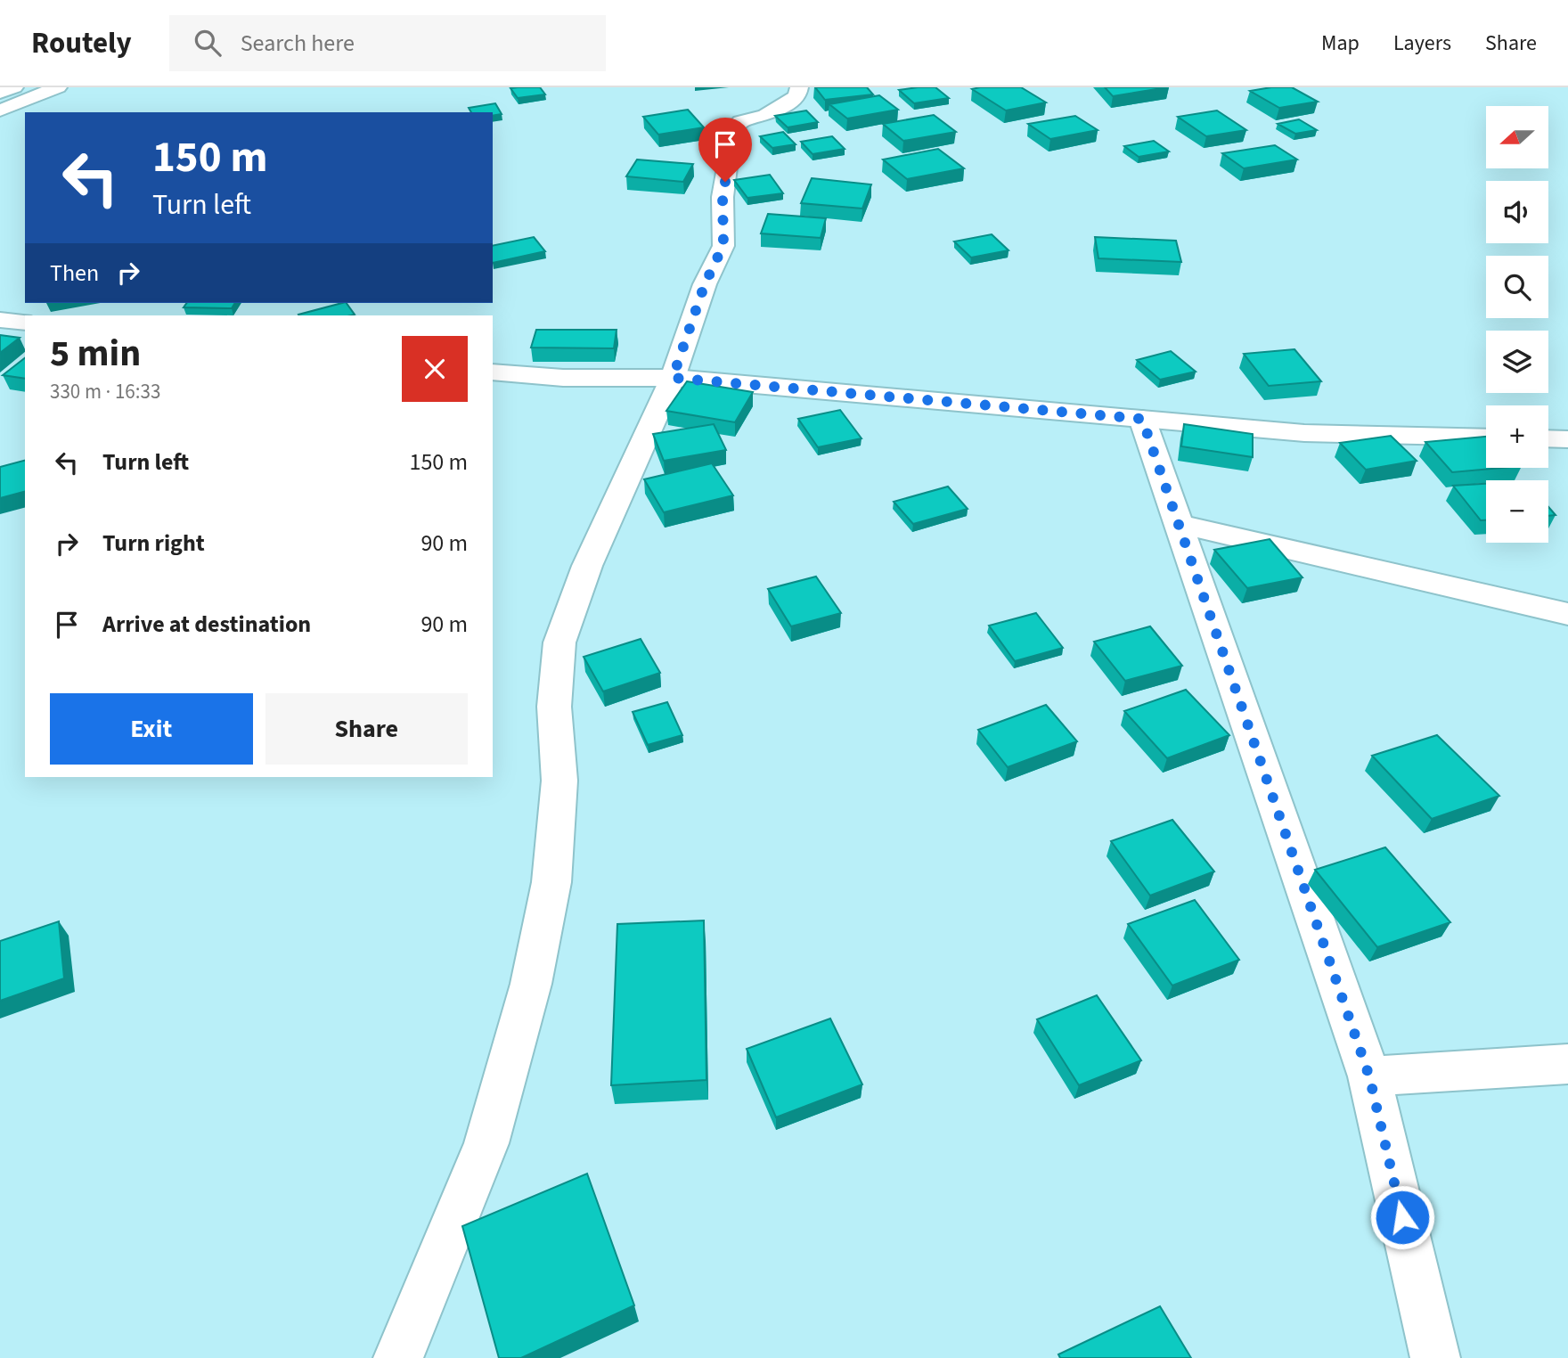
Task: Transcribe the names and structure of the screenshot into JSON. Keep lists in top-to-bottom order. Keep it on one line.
{"north":"left","page":{"header":"Routely","search":"Search here","nav":["Map","Layers","Share"],"map_buttons":["+","−"],"turn":["150 m","Turn left"],"then":"Then","heading":["5 min","330 m · 16:33"],"list":[{"name":"Turn left","value":"150 m"},{"name":"Turn right","value":"90 m"},{"name":"Arrive at destination","value":"90 m"}],"buttons":["Exit","Share"]}}
